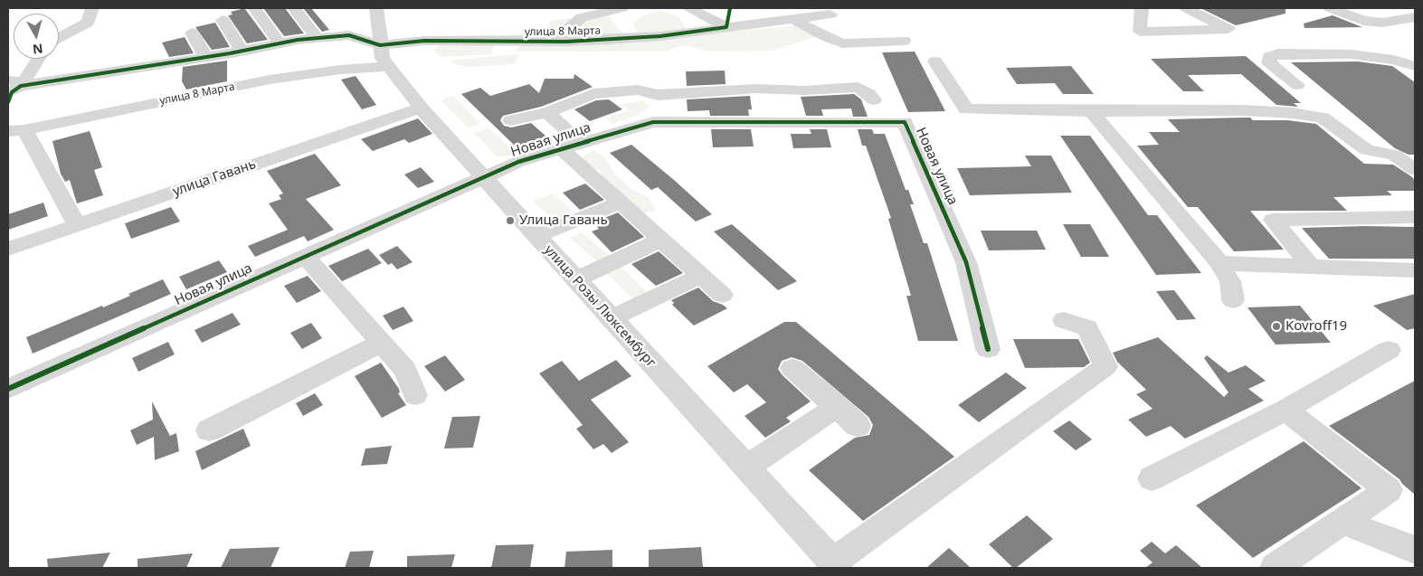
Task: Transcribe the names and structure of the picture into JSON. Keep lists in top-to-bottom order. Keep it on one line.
{"streets":{"street":["улица 8 Марта","Новая улица","улица Гавань","улица Розы Люксембург"]},"crossings":[["улица 8 Марта","улица Розы Люксембург"],["Новая улица","улица Розы Люксембург"],["улица Гавань","улица Розы Люксембург"]],"places":["Улица Гавань","Kovroff19"],"north":"bottom"}
